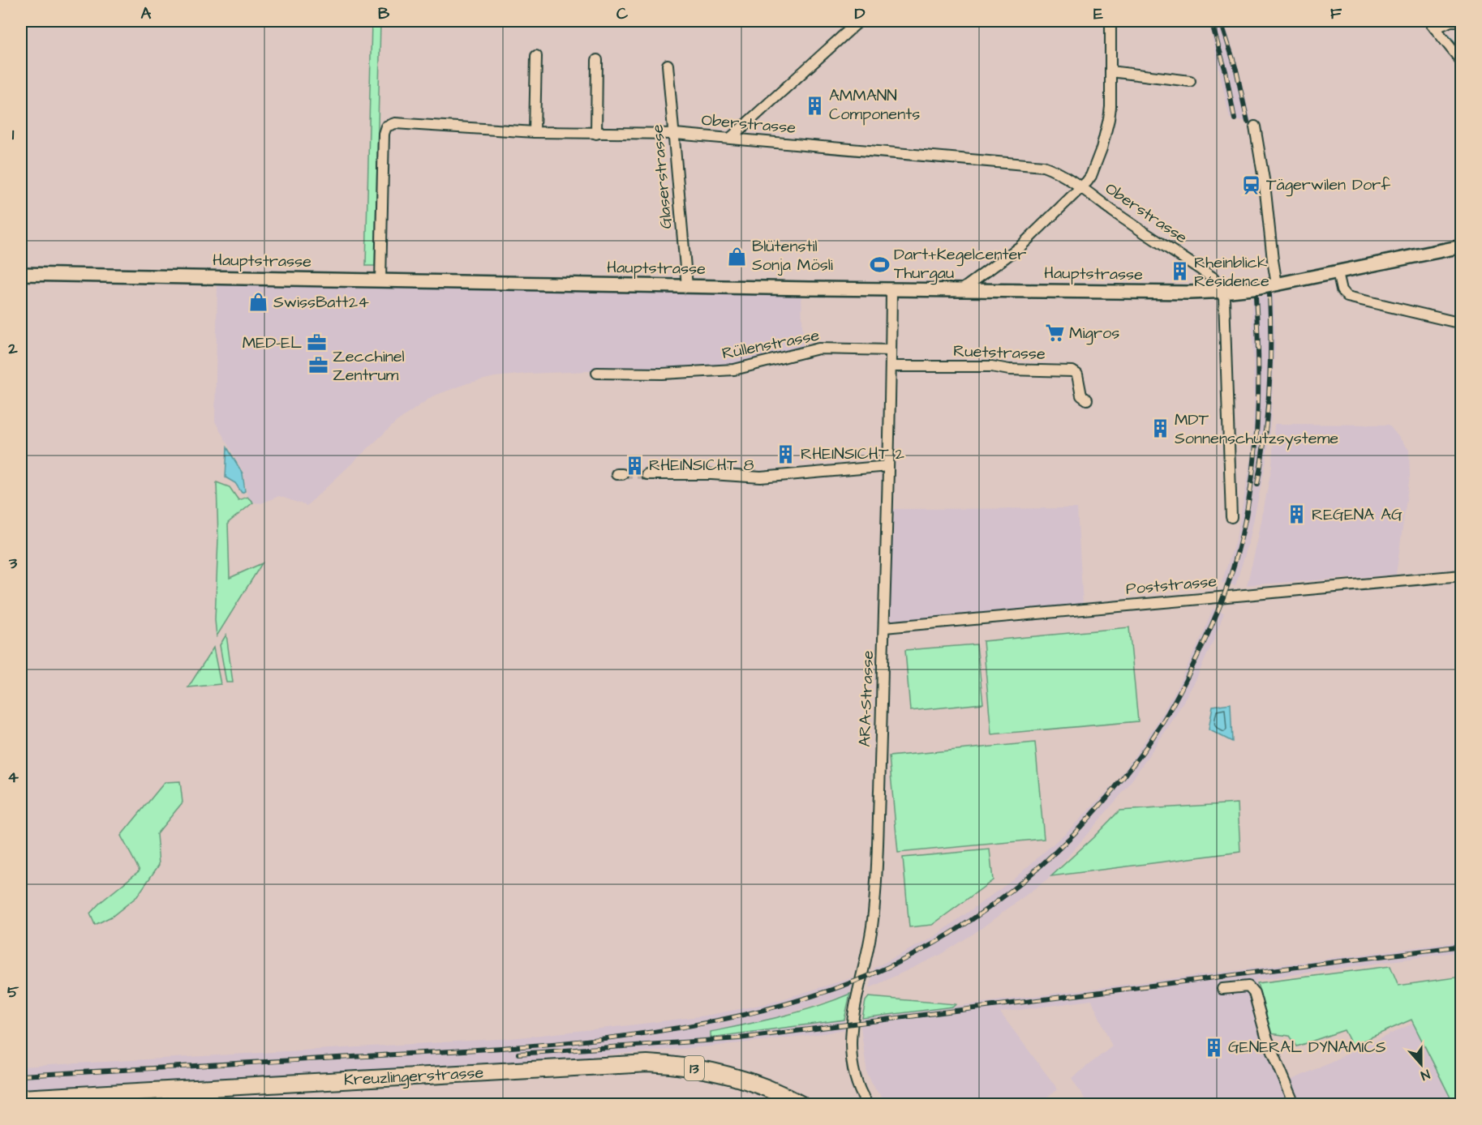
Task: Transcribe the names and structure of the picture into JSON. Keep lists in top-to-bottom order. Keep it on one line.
{"streets":{"main road":["13","Kreuzlingerstrasse"],"street":["Oberstrasse","Glaserstrasse","Hauptstrasse","Rüllenstrasse","Ruetstrasse","Poststrasse","ARA-Strasse"]},"crossings":[["Oberstrasse","Glaserstrasse"],["Oberstrasse","Hauptstrasse"],["Glaserstrasse","Hauptstrasse"],["Hauptstrasse","ARA-Strasse"],["Rüllenstrasse","ARA-Strasse"],["Ruetstrasse","ARA-Strasse"],["Poststrasse","ARA-Strasse"]],"places":{"building":["AMMANN Components","Rheinblick Résidence","MDT Sonnenschutzsysteme","RHEINSICHT 2","RHEINSICHT 8","REGENA AG","GENERAL DYNAMICS"],"station":["Tägerwilen Dorf"],"shop":["Blütenstil Sonja Mösli","SwissBatt24"],"sports":["Dart+Kegelcenter Thurgau"],"supermarket":["Migros"],"office":["MED-EL","Zecchinel Zentrum"]},"north":"bottom","grid":{"columns":["A","B","C","D","E","F"],"rows":["1","2","3","4","5"]}}
